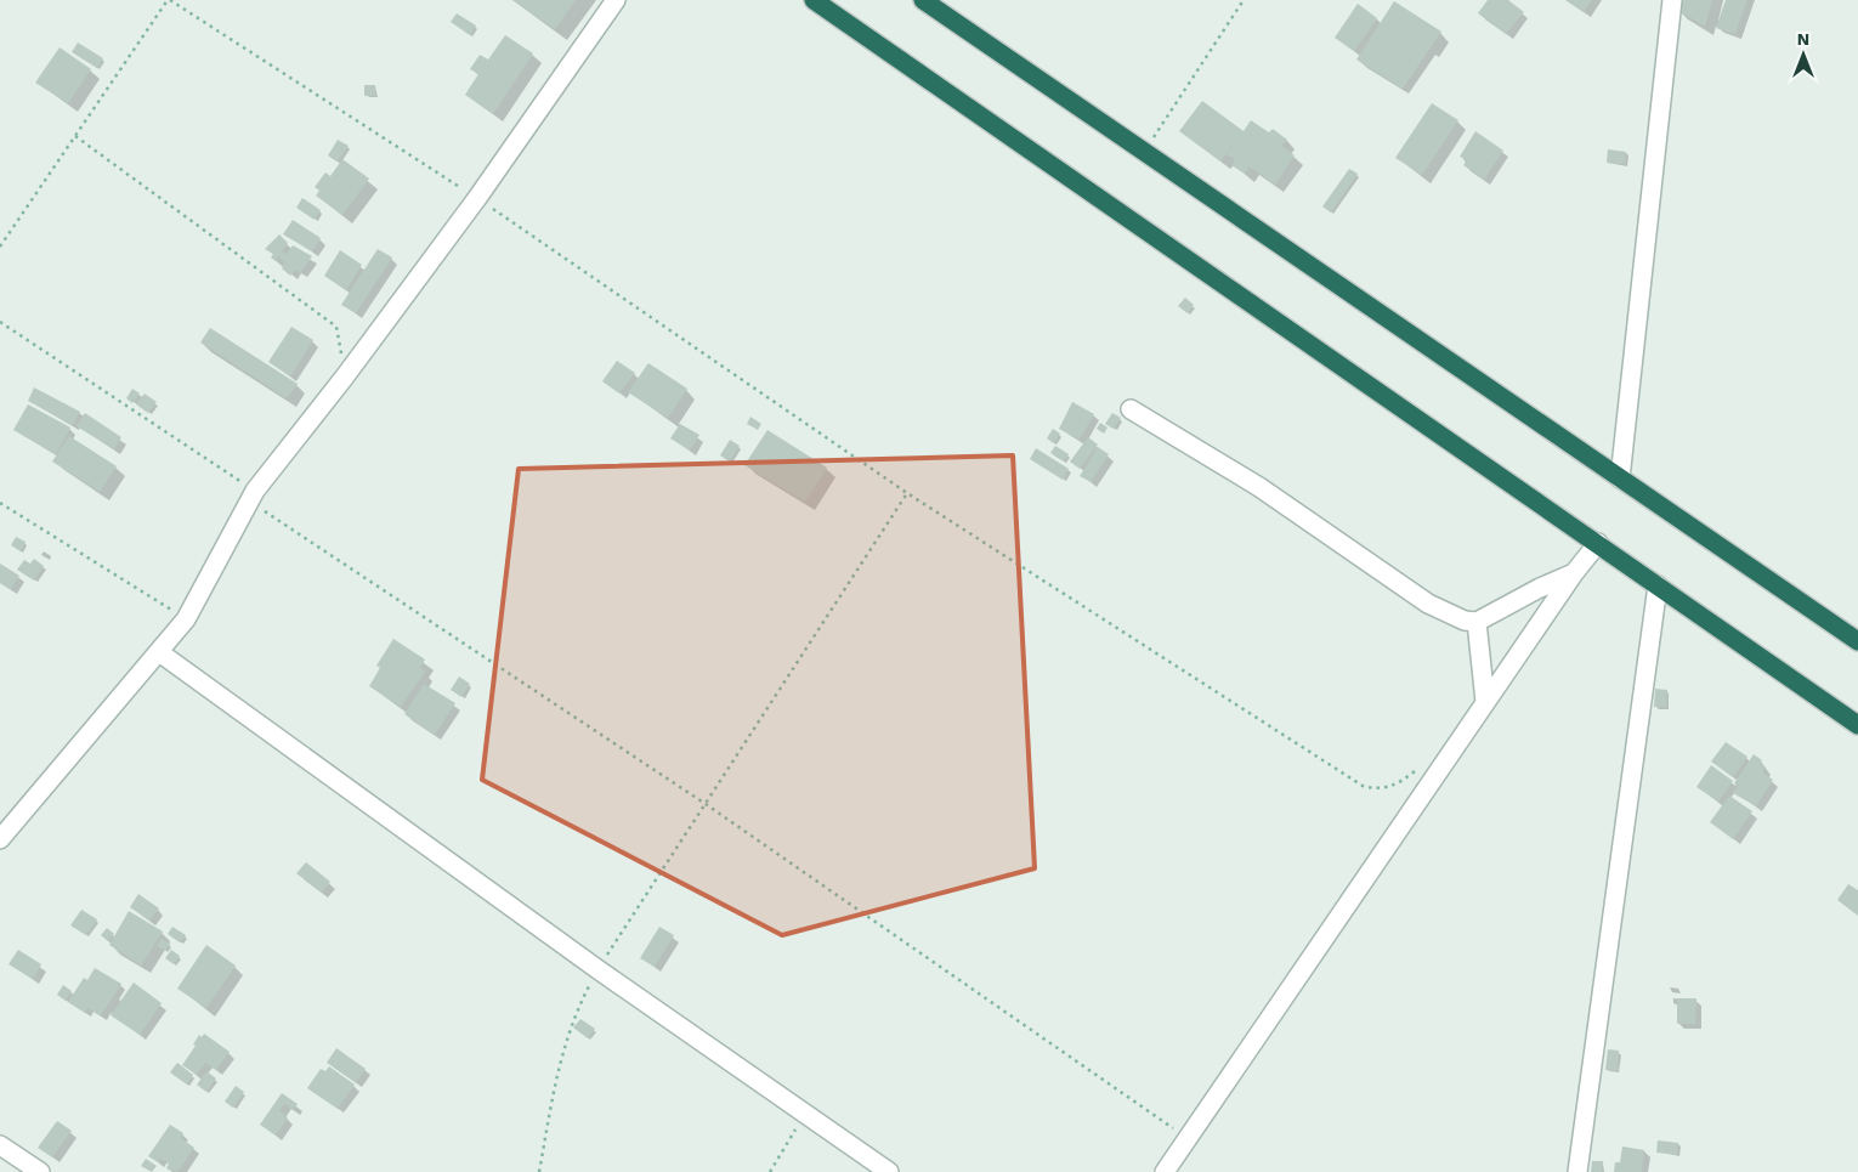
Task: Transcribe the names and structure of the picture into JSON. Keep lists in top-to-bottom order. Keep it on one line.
{"north":"top"}
